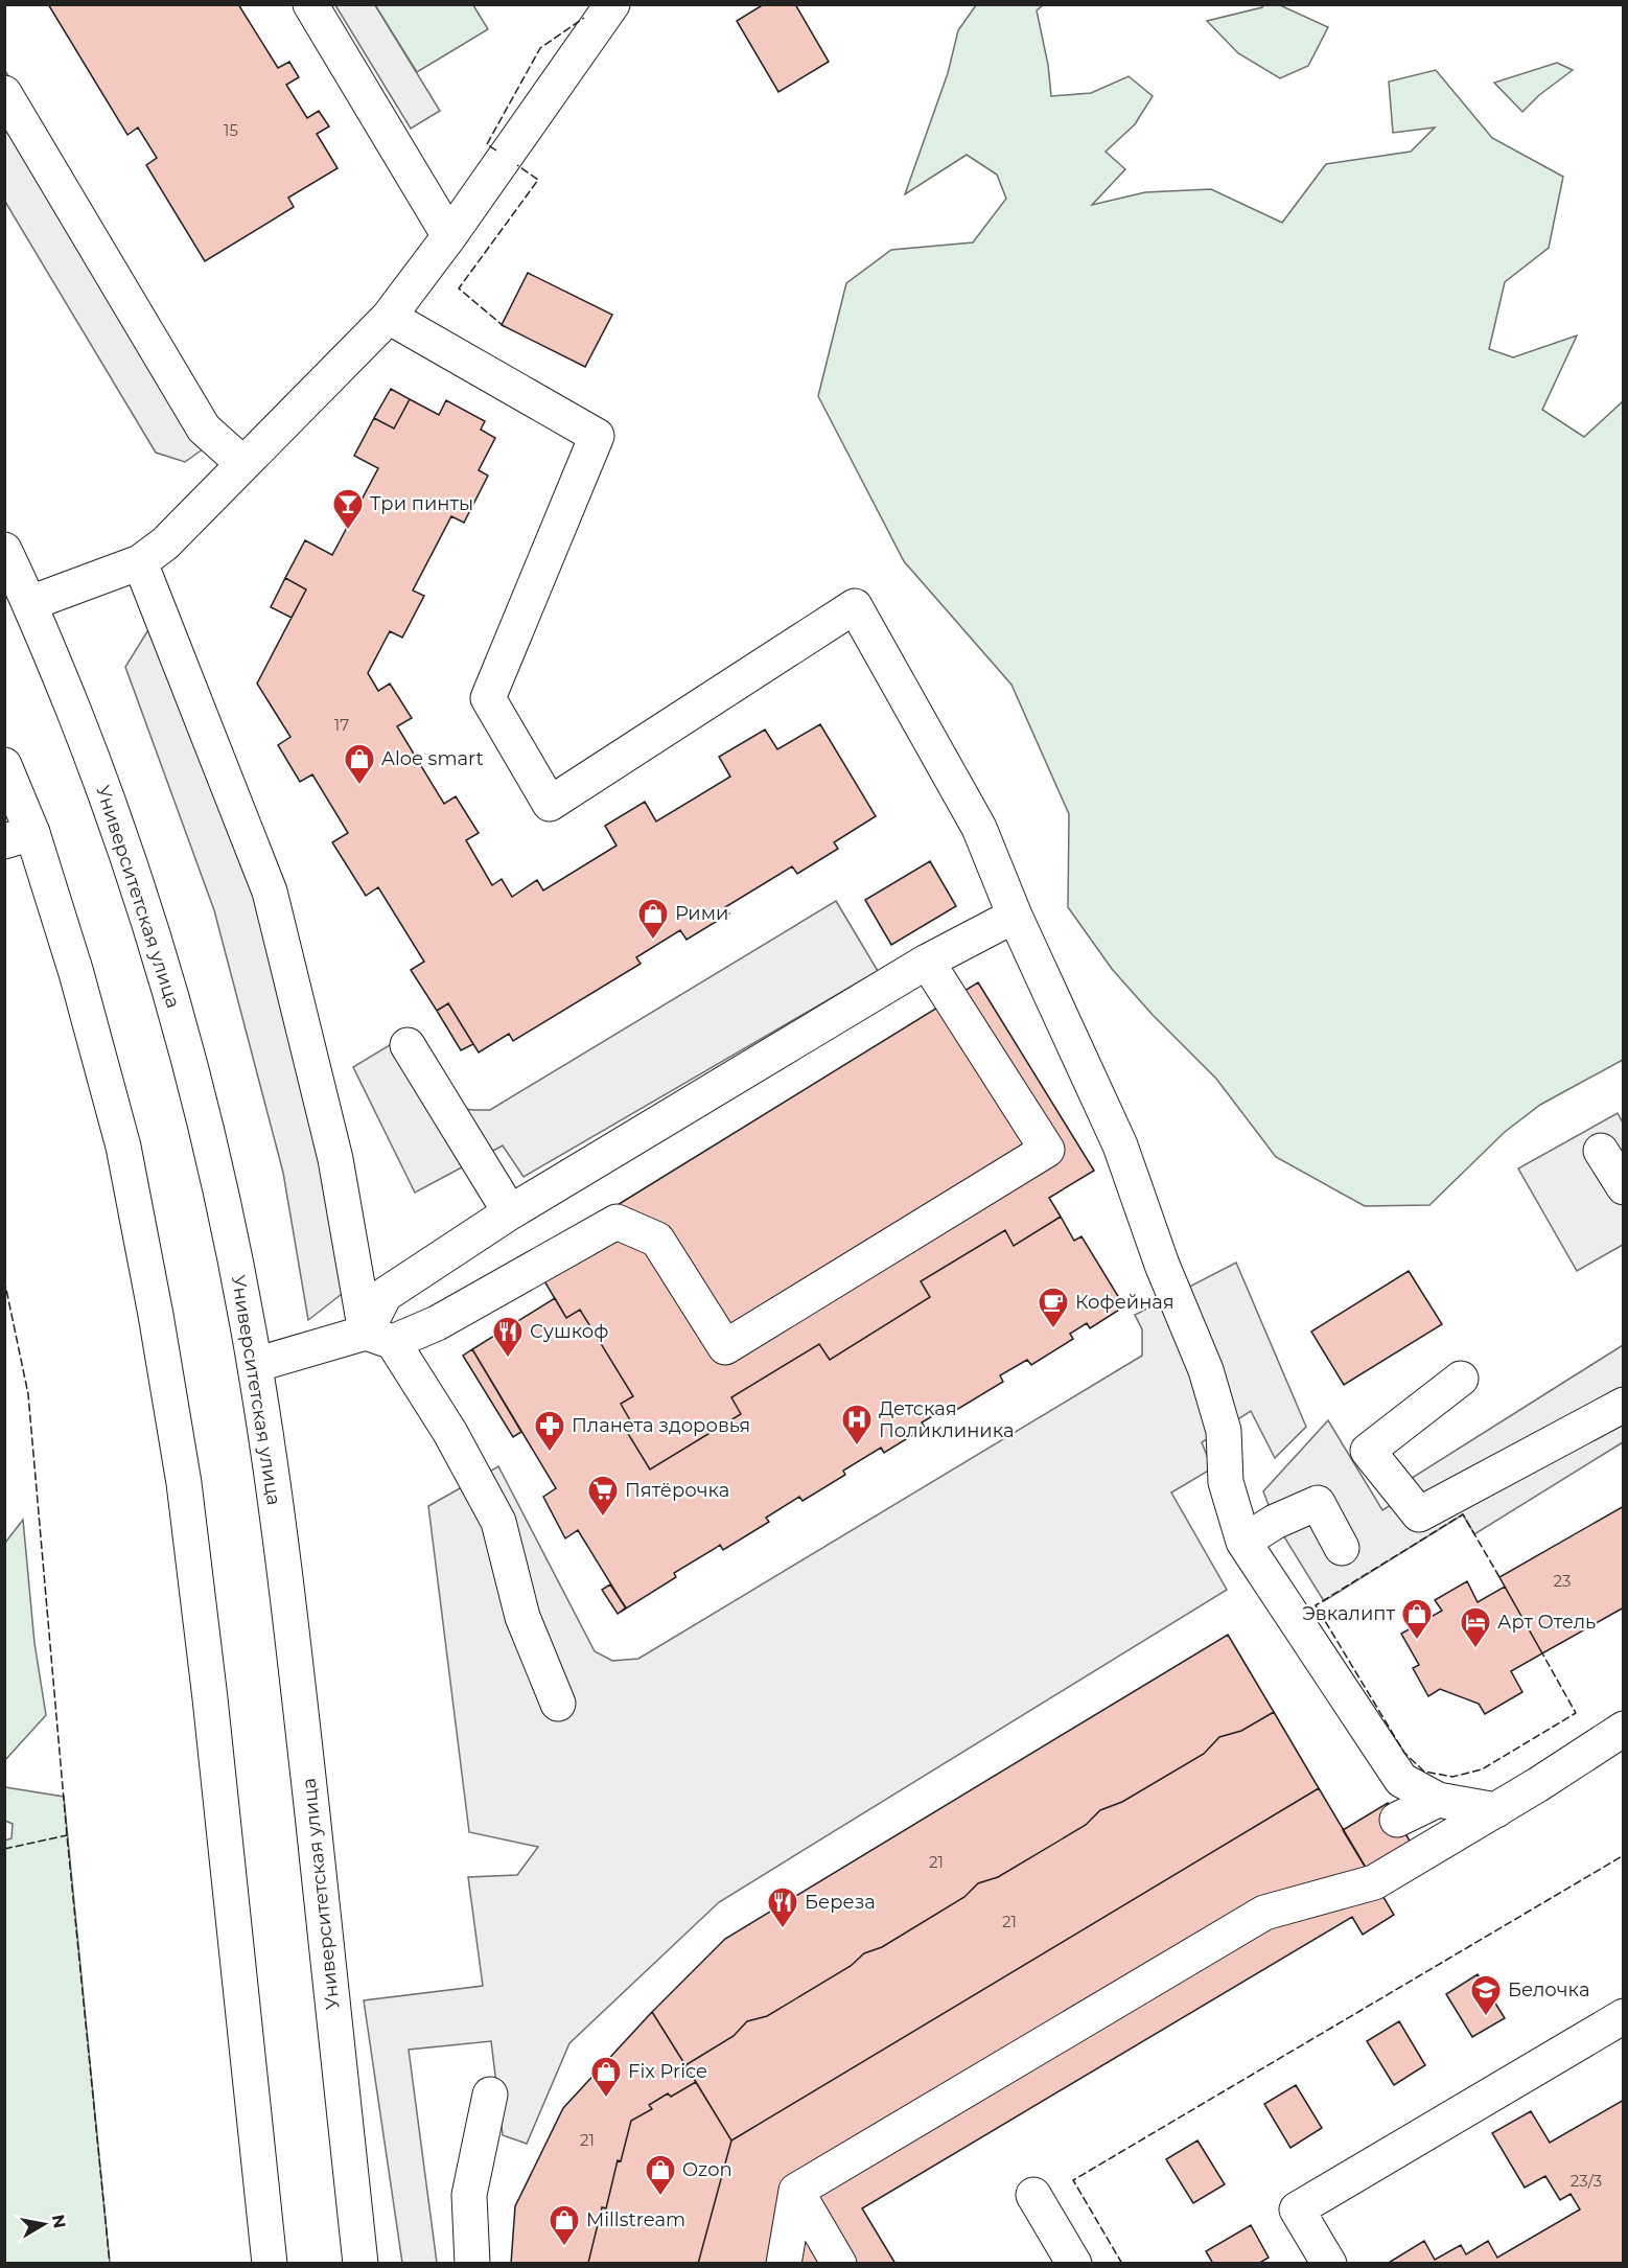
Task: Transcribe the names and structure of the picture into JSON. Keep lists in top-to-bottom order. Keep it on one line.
{"streets":{"main road":["Университетская улица"]},"places":{"bar":["Три пинты"],"shop":["Aloe smart","Рими","Эвкалипт","Fix Price","Ozon","Millstream"],"cafe":["Кофейная"],"restaurant":["Сушкоф","Береза"],"hospital":["Детская Поликлиника"],"pharmacy":["Планета здоровья"],"supermarket":["Пятёрочка"],"hotel":["Арт Отель"],"school or university":["Белочка"]},"house_numbers":["15","17","23","21","21","21","23/3"],"north":"right"}
